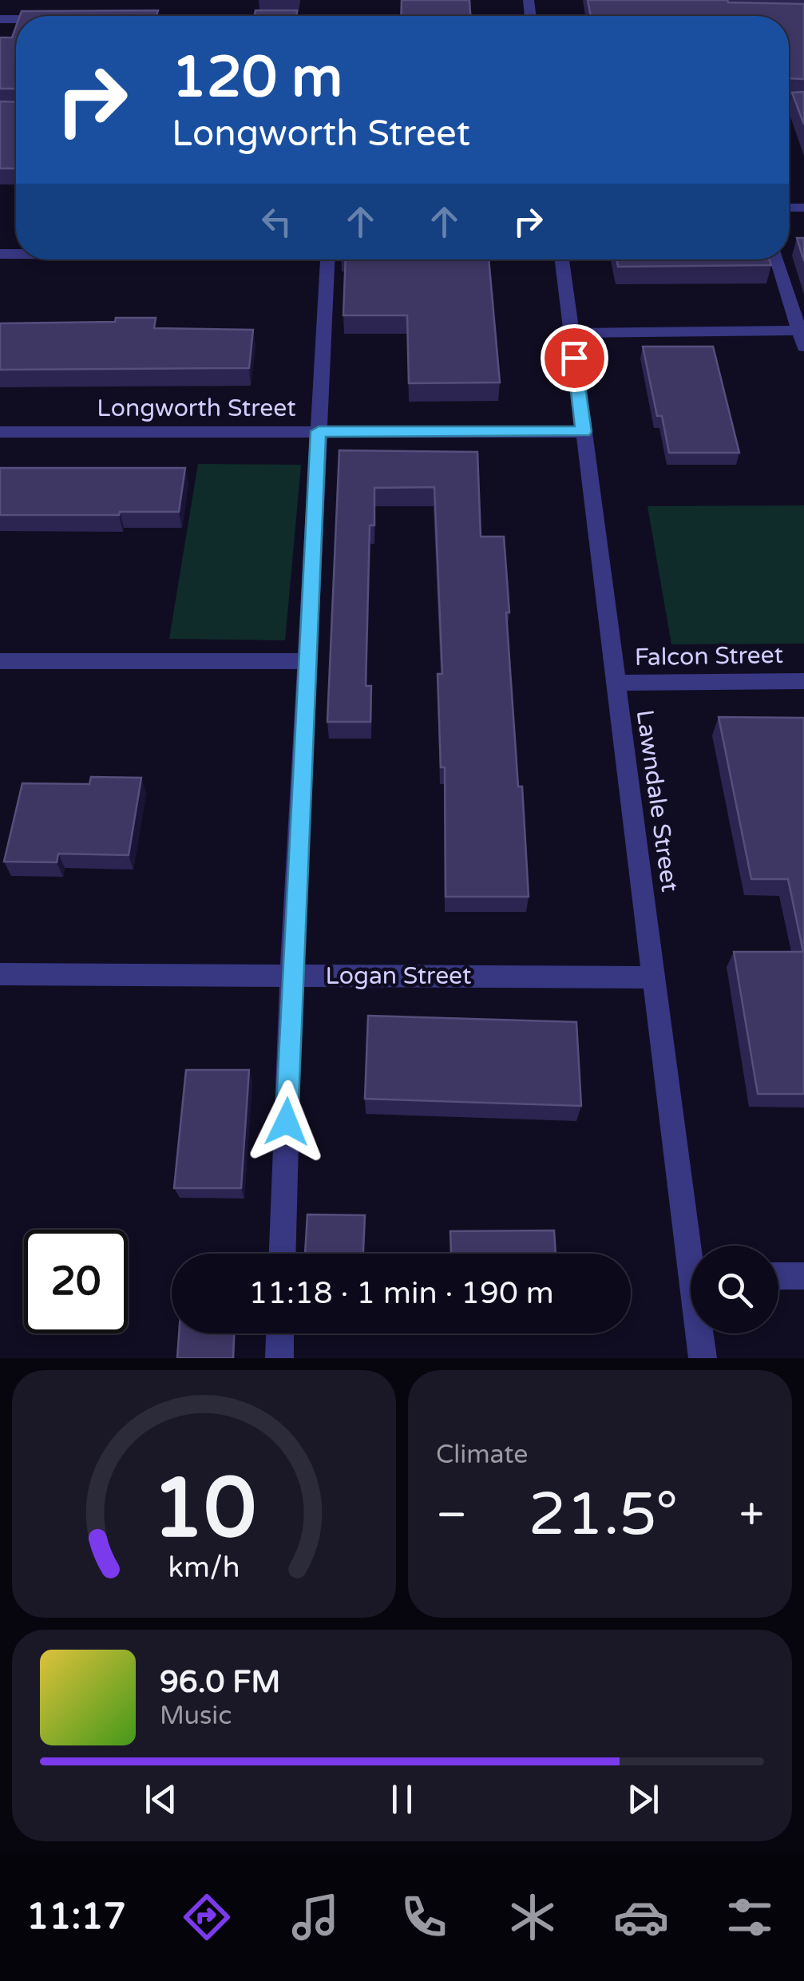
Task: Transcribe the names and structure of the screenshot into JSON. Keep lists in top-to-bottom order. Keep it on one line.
{"streets":{"street":["Longworth Street","Falcon Street","Lawndale Street","Logan Street"]},"crossings":[["Longworth Street","Lawndale Street"],["Falcon Street","Lawndale Street"],["Lawndale Street","Logan Street"]],"page":{"turn":["120 m","Longworth Street"],"limit":"20","trip":"11:18 · 1 min · 190 m","tile":"Climate","heat":["−","21.5°","+"],"song":["96.0 FM","Music"],"tabs":"11:17","gauge":["10","km/h"]}}
